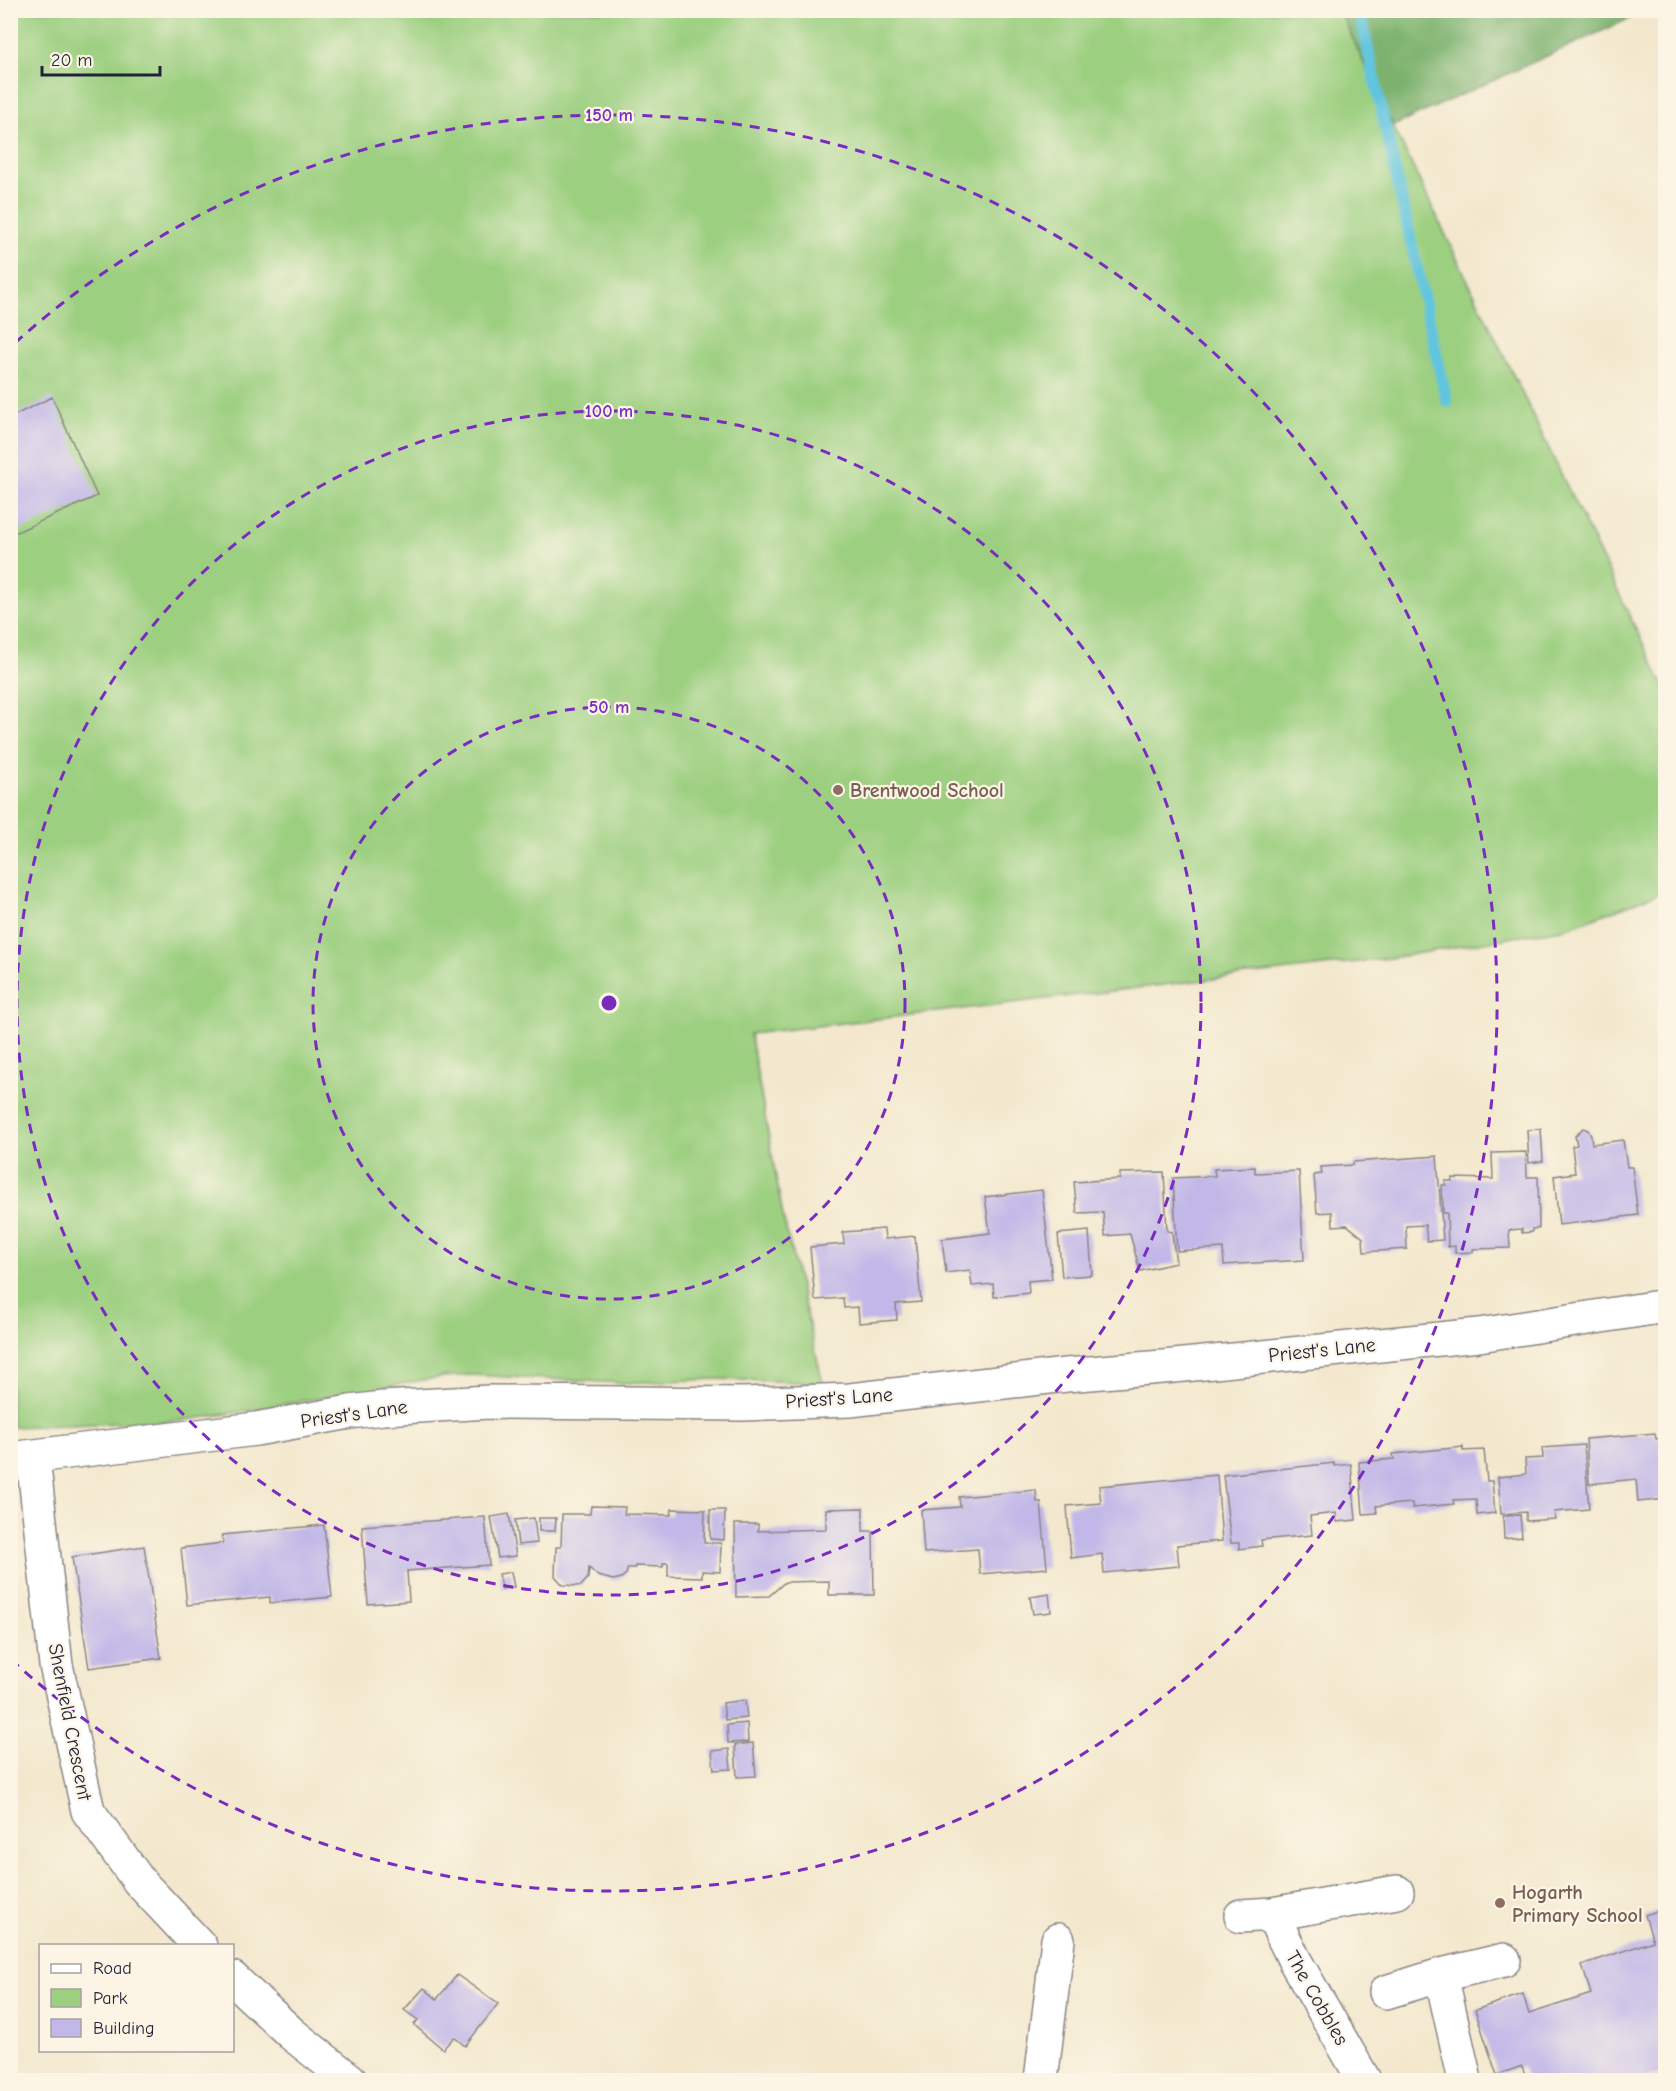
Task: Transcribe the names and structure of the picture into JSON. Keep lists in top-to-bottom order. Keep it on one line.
{"streets":{"street":["Priest's Lane","Shenfield Crescent","The Cobbles"]},"crossings":[["Priest's Lane","Shenfield Crescent"]],"places":["Brentwood School","Hogarth Primary School"],"legend":["Road","Park","Building"],"scale_bar":"20 m","rings":["150 m","100 m","50 m"]}
